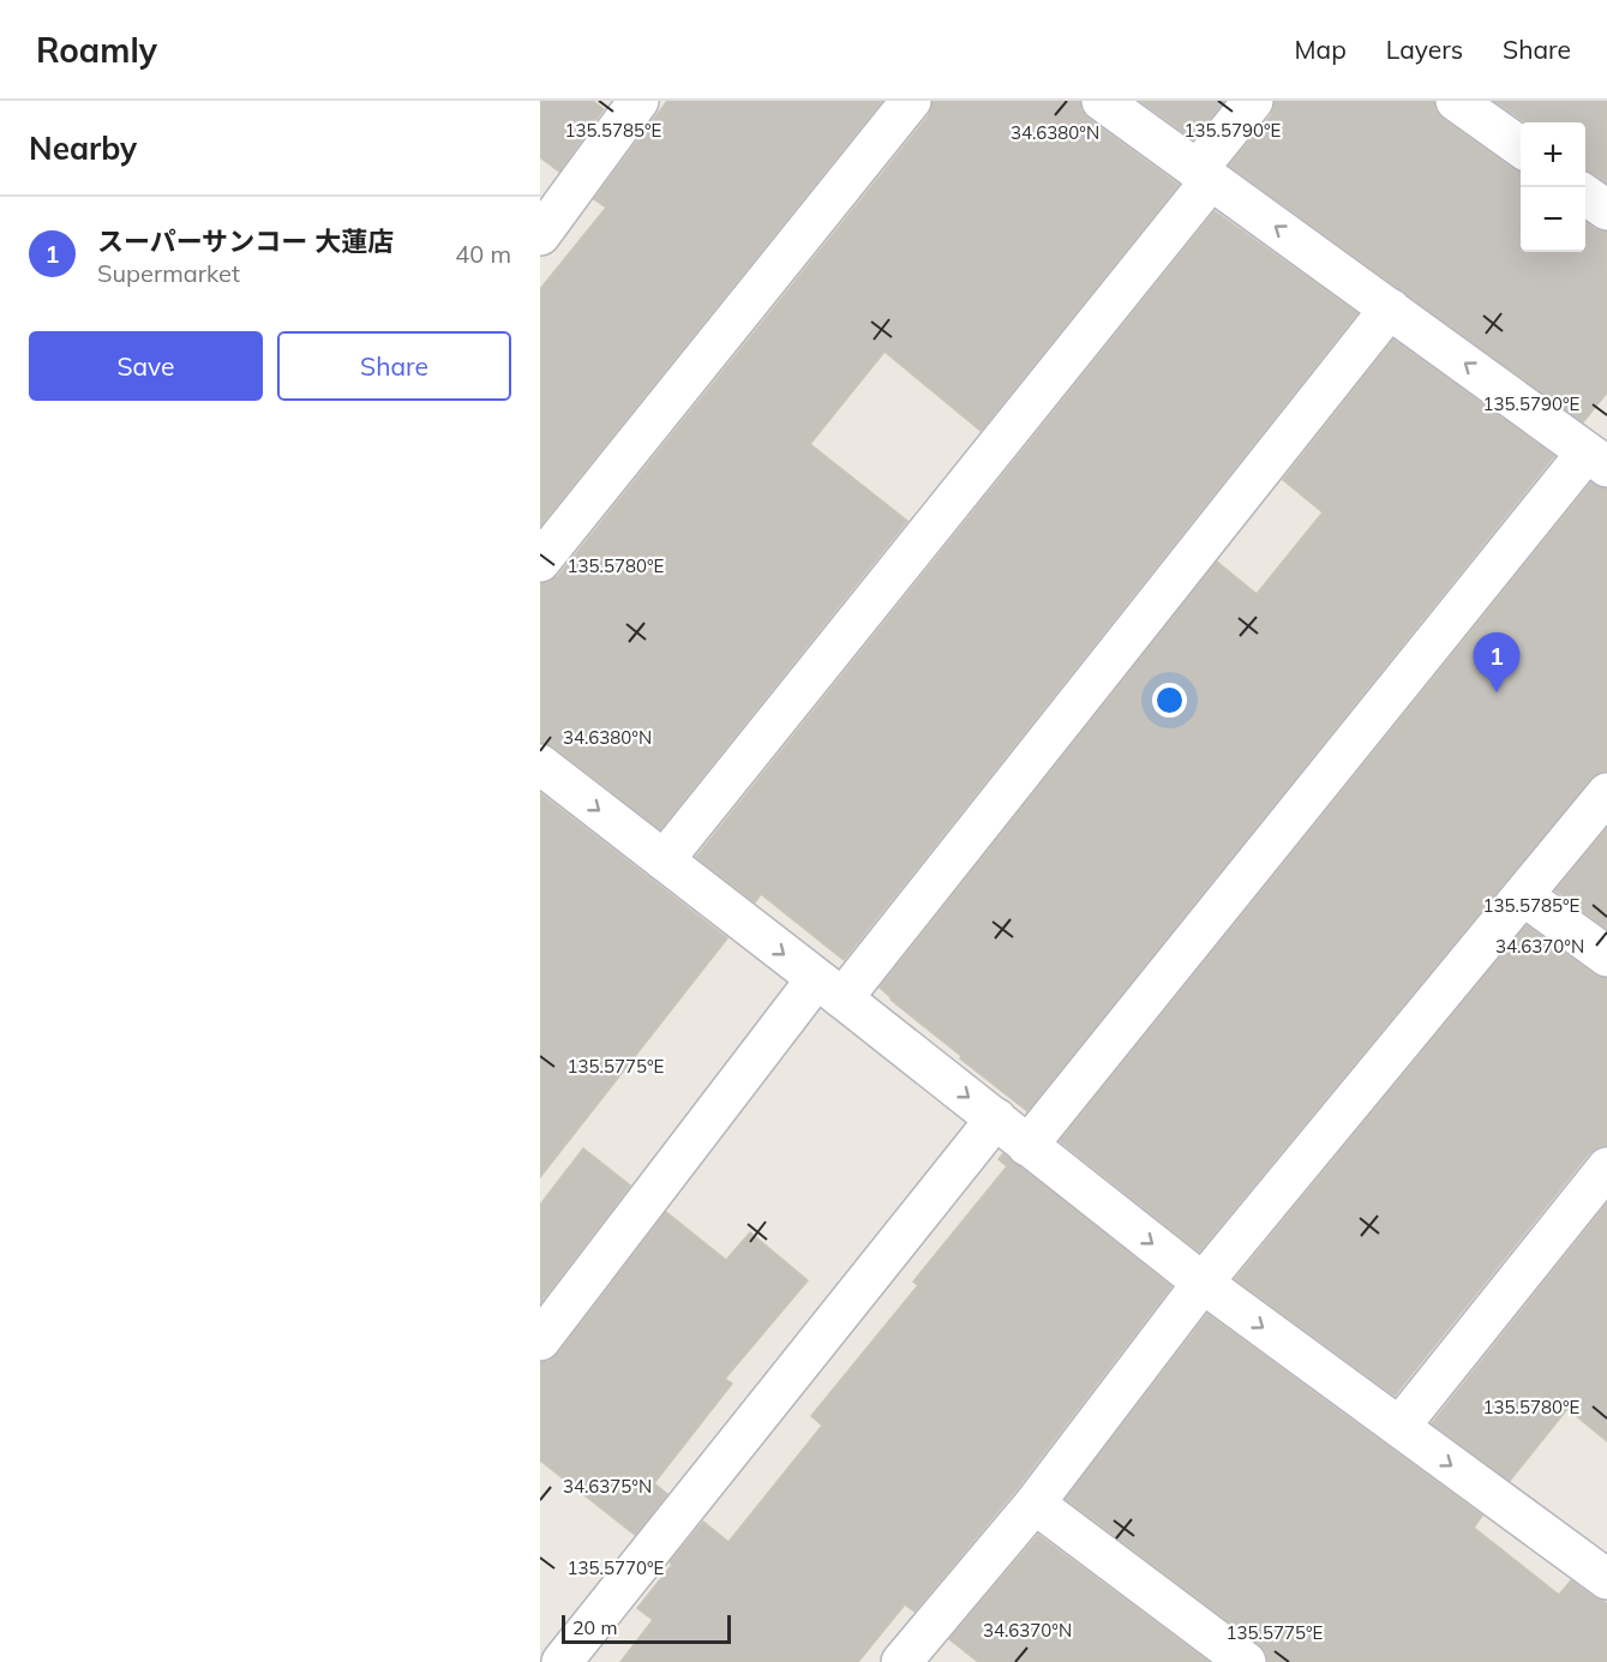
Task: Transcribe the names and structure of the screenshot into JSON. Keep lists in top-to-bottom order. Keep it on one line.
{"scale_bar":"20 m","page":{"header":"Roamly","nav":["Map","Layers","Share"],"heading":"Nearby","map_buttons":["+","−"],"list":[{"mark":"1","name":"スーパーサンコー 大蓮店","note":"Supermarket","value":"40 m"}],"buttons":["Save","Share"],"pins":"1","scale":"20 m"},"coordinates":["135.5785°E","135.5790°E","34.6380°N","135.5780°E","34.6370°N","135.5775°E","34.6375°N","135.5770°E"]}
